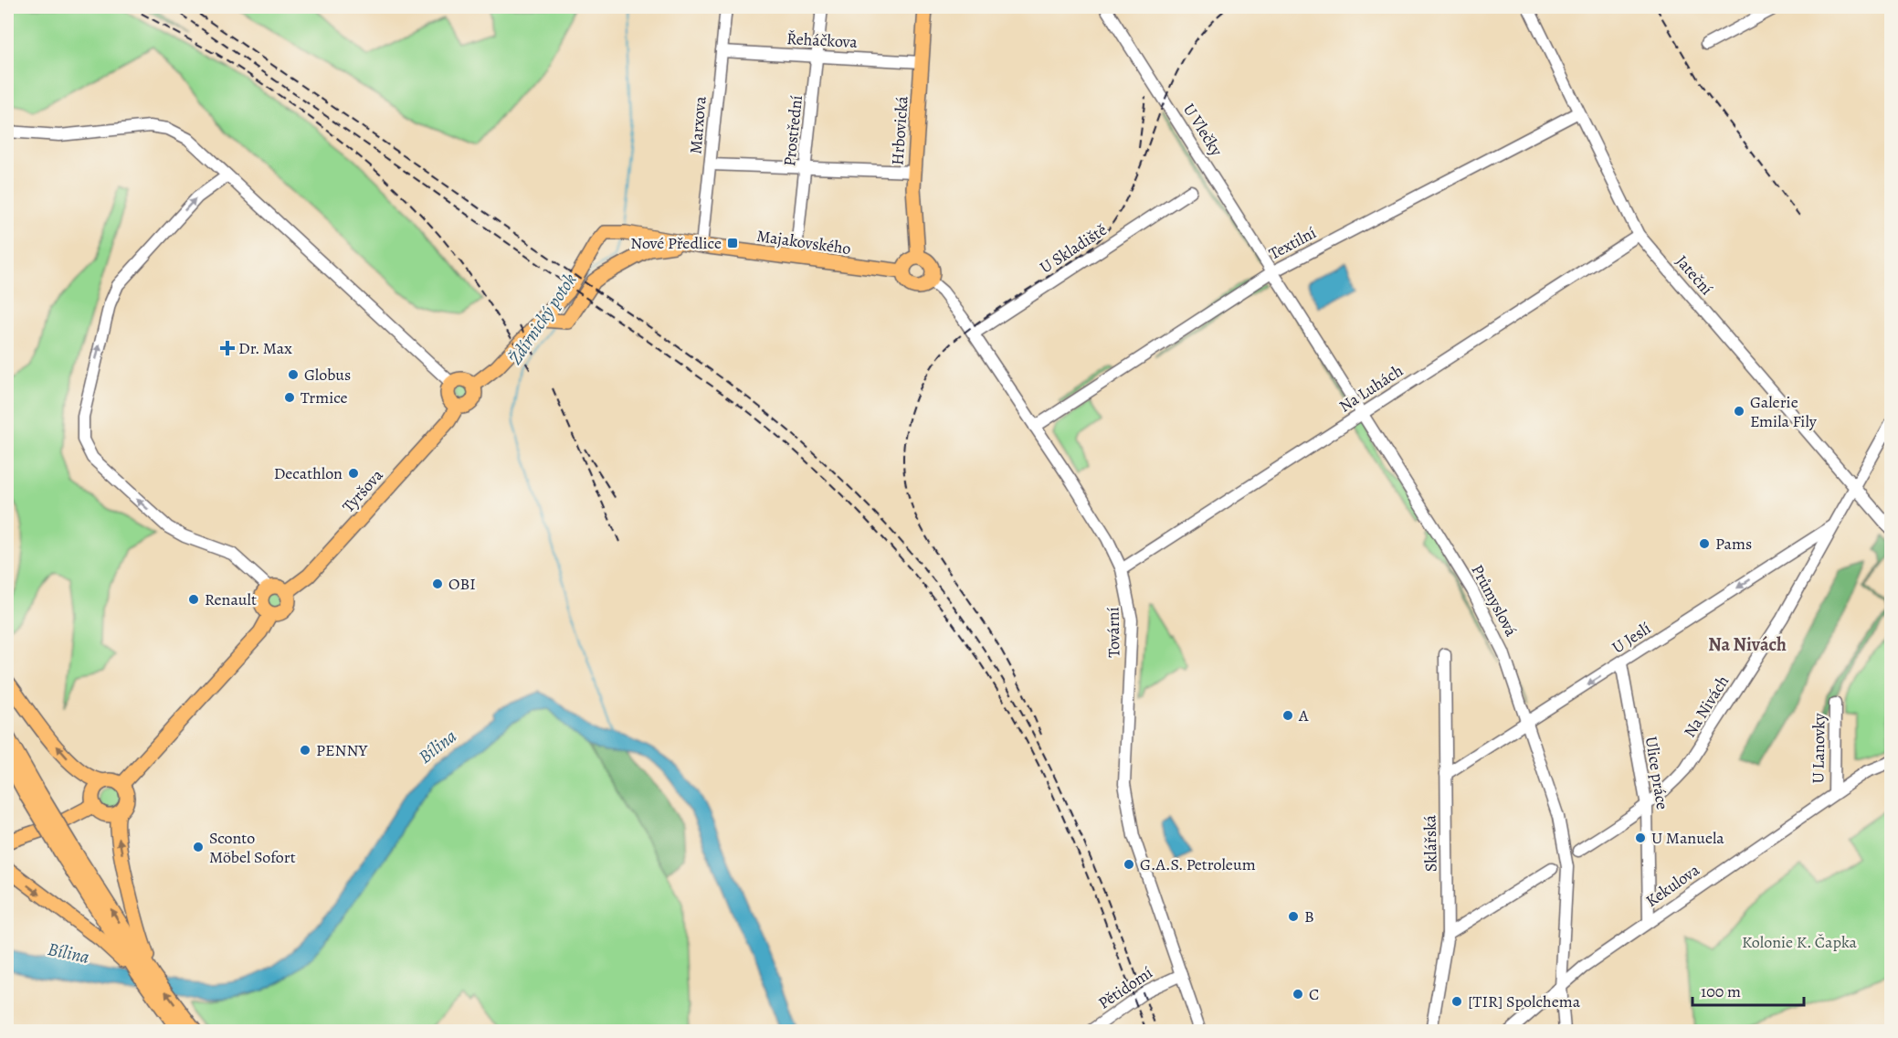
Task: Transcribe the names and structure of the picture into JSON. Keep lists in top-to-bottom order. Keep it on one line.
{"streets":{"main road":["Hrbovická","Majakovského","Tyršova"],"street":["Řeháčkova","Marxova","U Vlečky","Prostřední","Textilní","U Skladiště","Jateční","Na Luhách","Průmyslová","Tovární","U Jeslí","Na Nivách","U Lanovky","Ulice práce","Sklářská","Kekulova","Pětidomí"]},"crossings":[["Řeháčkova","Marxova"],["Řeháčkova","Prostřední"],["Řeháčkova","Hrbovická"],["Marxova","Majakovského"],["U Vlečky","Textilní"],["U Vlečky","Průmyslová"],["Prostřední","Majakovského"],["Hrbovická","Majakovského"],["Hrbovická","Tovární"],["Majakovského","Tyršova"],["Majakovského","Tovární"],["Textilní","Jateční"],["Textilní","Průmyslová"],["Textilní","Tovární"],["U Skladiště","Tovární"],["Jateční","Na Luhách"],["Jateční","Na Nivách"],["Na Luhách","Průmyslová"],["Na Luhách","Tovární"],["Průmyslová","U Jeslí"],["Průmyslová","Kekulova"],["Tovární","Pětidomí"],["U Jeslí","Na Nivách"],["U Jeslí","Ulice práce"],["U Jeslí","Sklářská"],["Na Nivách","Ulice práce"],["U Lanovky","Kekulova"],["Ulice práce","Kekulova"]],"one_way":["U Jeslí"],"districts":["Na Nivách"],"water":["Ždírnický potok","Bílina"],"parks":["Kolonie K. Čapka"],"places":{"transit":["Nové Předlice"],"health":["Dr. Max"],"other":["Globus","Trmice","Galerie Emila Fily","Decathlon","Pams","OBI","Renault","A","PENNY","U Manuela","Sconto Möbel Sofort","G.A.S. Petroleum","B","C","[TIR] Spolchema"]},"scale_bar":"100 m"}
